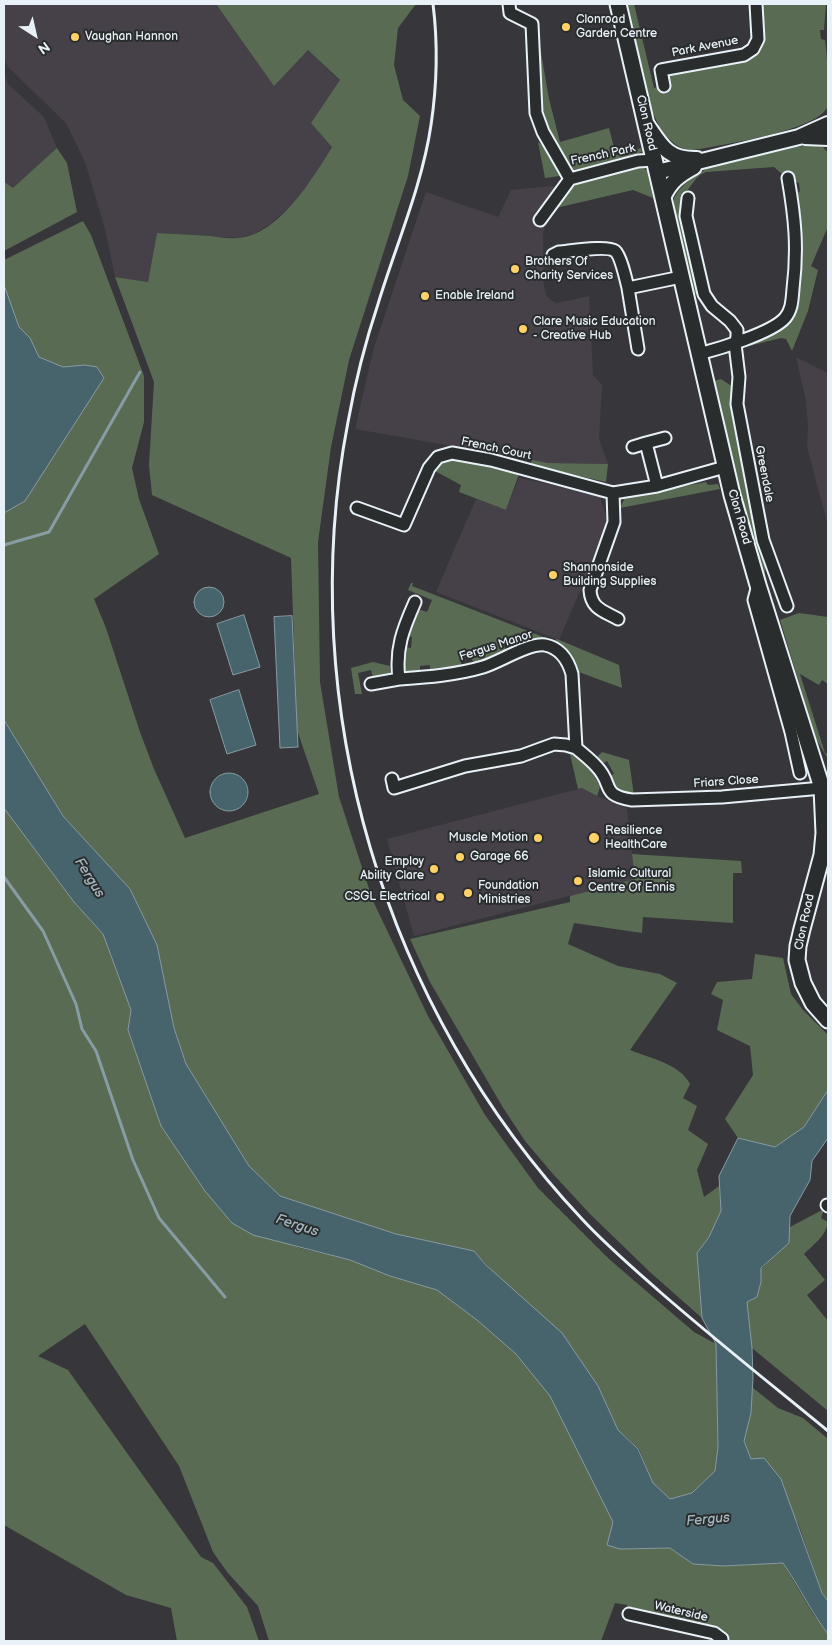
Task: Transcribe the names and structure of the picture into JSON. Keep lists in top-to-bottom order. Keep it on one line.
{"streets":{"main road":["Clon Road"],"street":["Park Avenue","French Park","French Court","Greendale","Fergus Manor","Friars Close","Waterside"]},"crossings":[["Clon Road","French Park"],["Clon Road","French Court"],["Clon Road","Friars Close"],["Fergus Manor","Friars Close"]],"water":["Fergus"],"places":["Clonroad Garden Centre","Vaughan Hannon","Brothers Of Charity Services","Enable Ireland","Clare Music Education - Creative Hub","Shannonside Building Supplies","Muscle Motion","Resilience HealthCare","Garage 66","Employ Ability Clare","Islamic Cultural Centre Of Ennis","Foundation Ministries","CSGL Electrical"],"north":"bottom right"}
